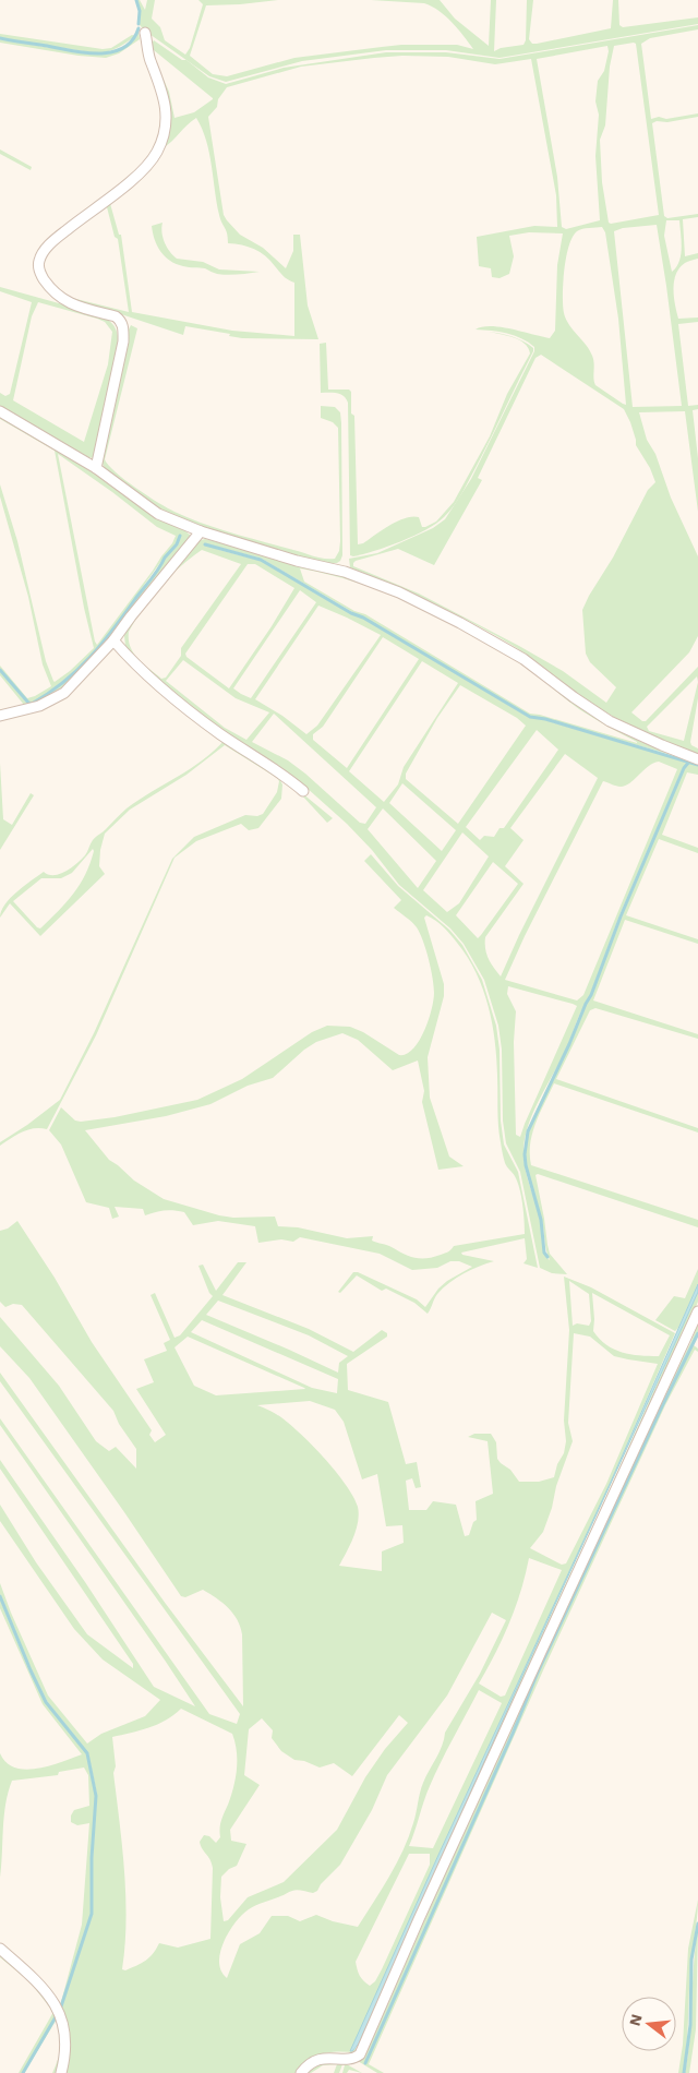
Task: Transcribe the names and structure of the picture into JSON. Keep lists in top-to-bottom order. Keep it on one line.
{"north":"left"}
